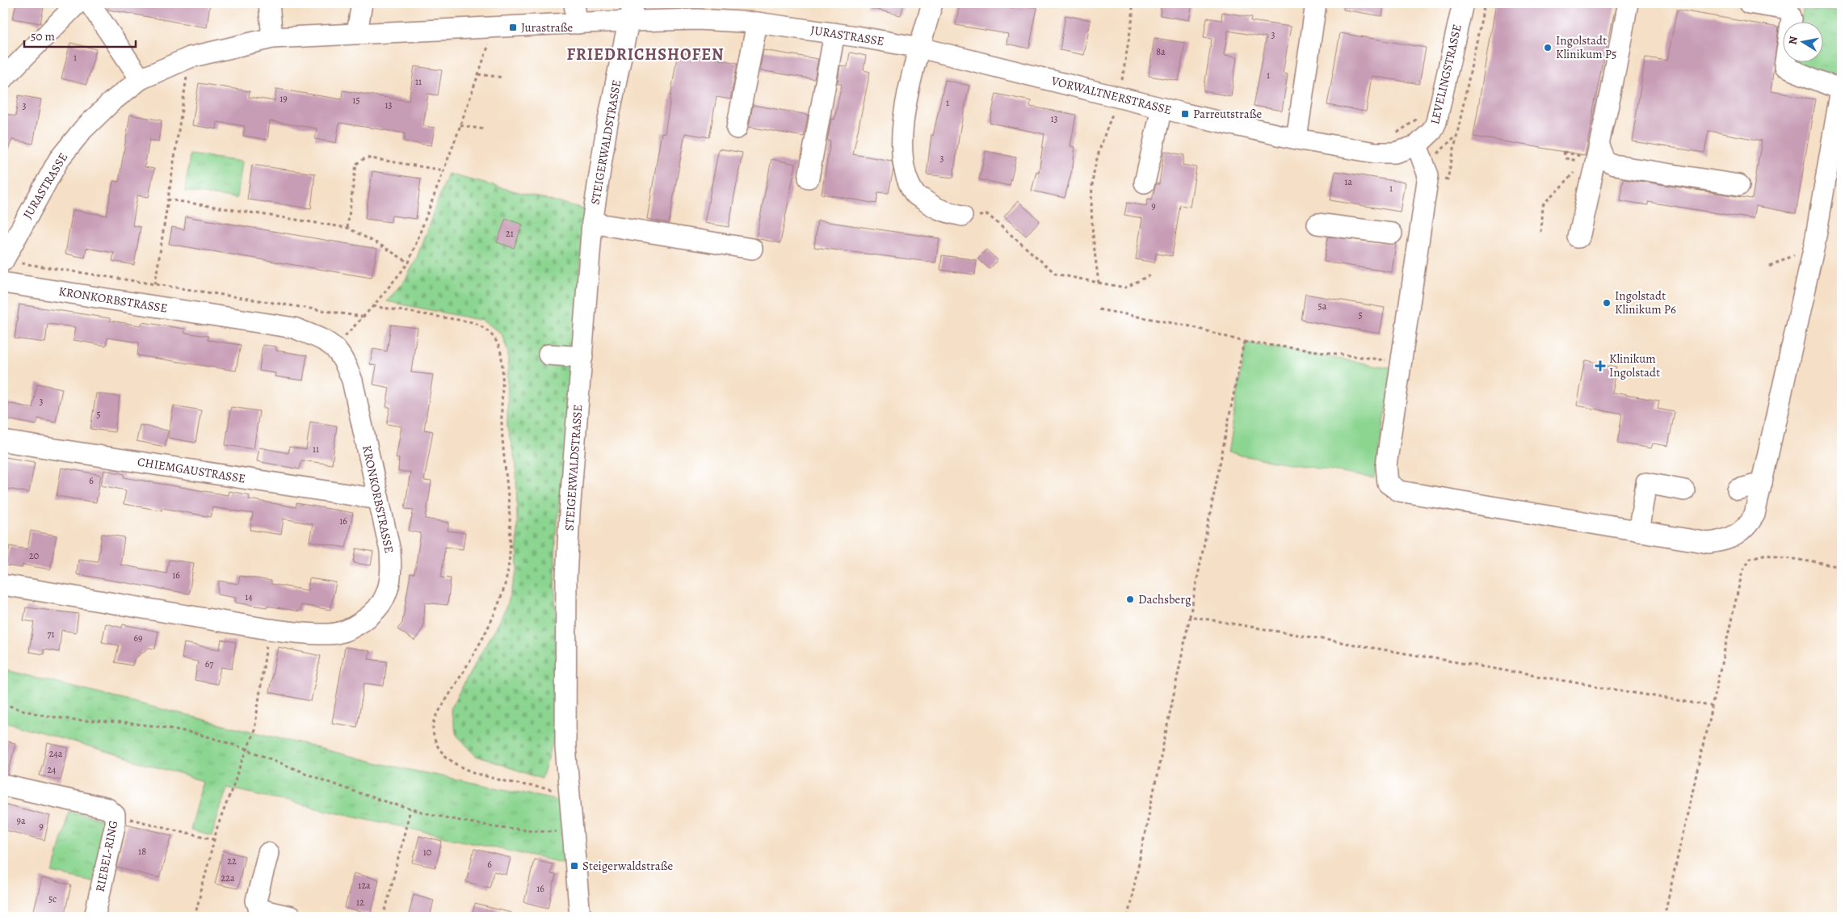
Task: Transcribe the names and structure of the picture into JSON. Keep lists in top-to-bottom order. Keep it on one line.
{"streets":{"street":["JURASTRASSE","LEVELINGSTRASSE","VORWALTNERSTRASSE","STEIGERWALDSTRASSE","KRONKORBSTRASSE","CHIEMGAUSTRASSE","RIEBEL-RING"]},"crossings":[["JURASTRASSE","VORWALTNERSTRASSE"],["JURASTRASSE","STEIGERWALDSTRASSE"],["LEVELINGSTRASSE","VORWALTNERSTRASSE"],["KRONKORBSTRASSE","CHIEMGAUSTRASSE"]],"districts":["FRIEDRICHSHOFEN"],"places":{"transit":["Jurastraße","Parreutstraße","Steigerwaldstraße"],"other":["Ingolstadt Klinikum P5","Ingolstadt Klinikum P6","Dachsberg"],"health":["Klinikum Ingolstadt"]},"house_numbers":["3","8a","1","1","11","19","15","1","13","3","13","3","1a","1","9","21","5a","5","3","5","11","6","16","20","16","14","71","69","67","24a","24","9a","9","18","10","22","6","22a","12a","16","5c","12"],"scale_bar":"50 m","north":"left"}
